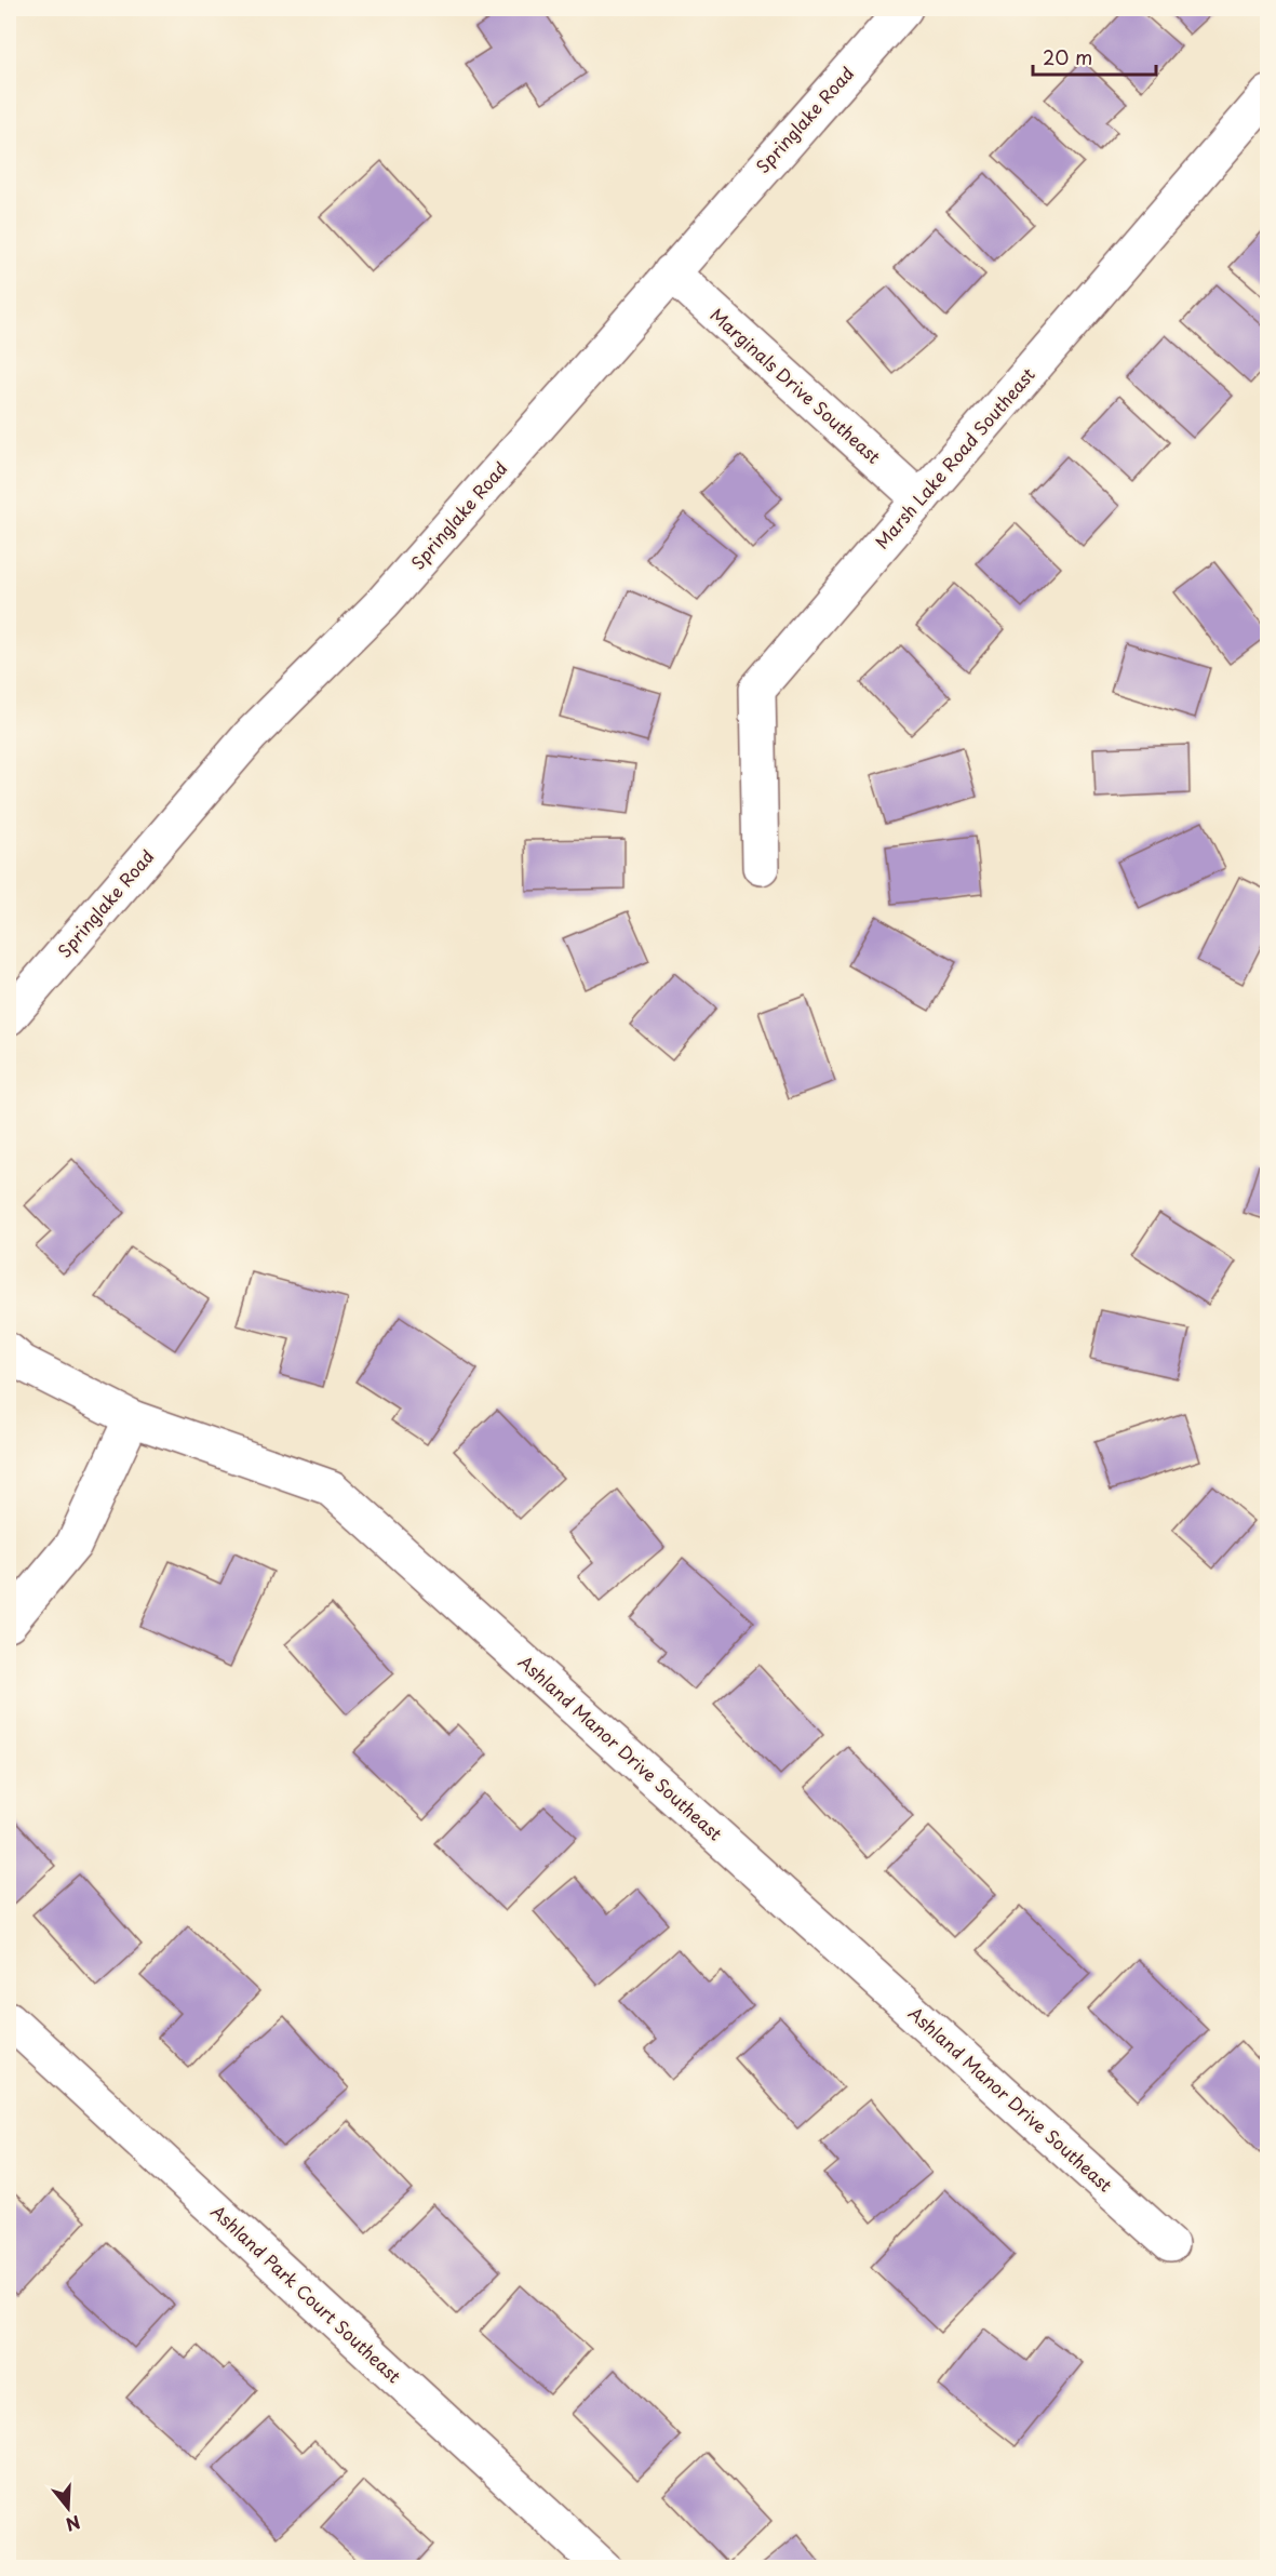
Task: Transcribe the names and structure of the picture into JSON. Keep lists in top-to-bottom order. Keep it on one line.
{"streets":{"street":["Springlake Road","Marginals Drive Southeast","Marsh Lake Road Southeast","Ashland Manor Drive Southeast","Ashland Park Court Southeast"]},"crossings":[["Springlake Road","Marginals Drive Southeast"],["Marginals Drive Southeast","Marsh Lake Road Southeast"]],"scale_bar":"20 m","north":"bottom"}
